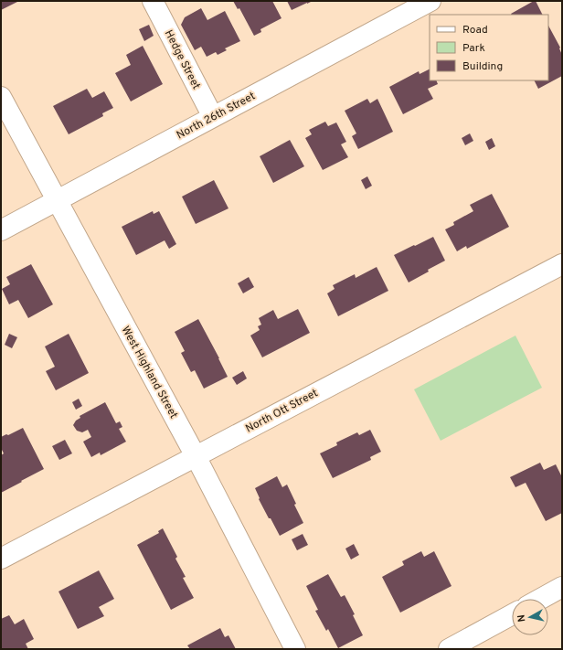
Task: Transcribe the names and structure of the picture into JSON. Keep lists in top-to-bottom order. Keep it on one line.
{"streets":{"street":["Hedge Street","North 26th Street","West Highland Street","North Ott Street"]},"crossings":[["Hedge Street","North 26th Street"],["North 26th Street","West Highland Street"],["West Highland Street","North Ott Street"]],"legend":["Road","Park","Building"],"north":"left"}
